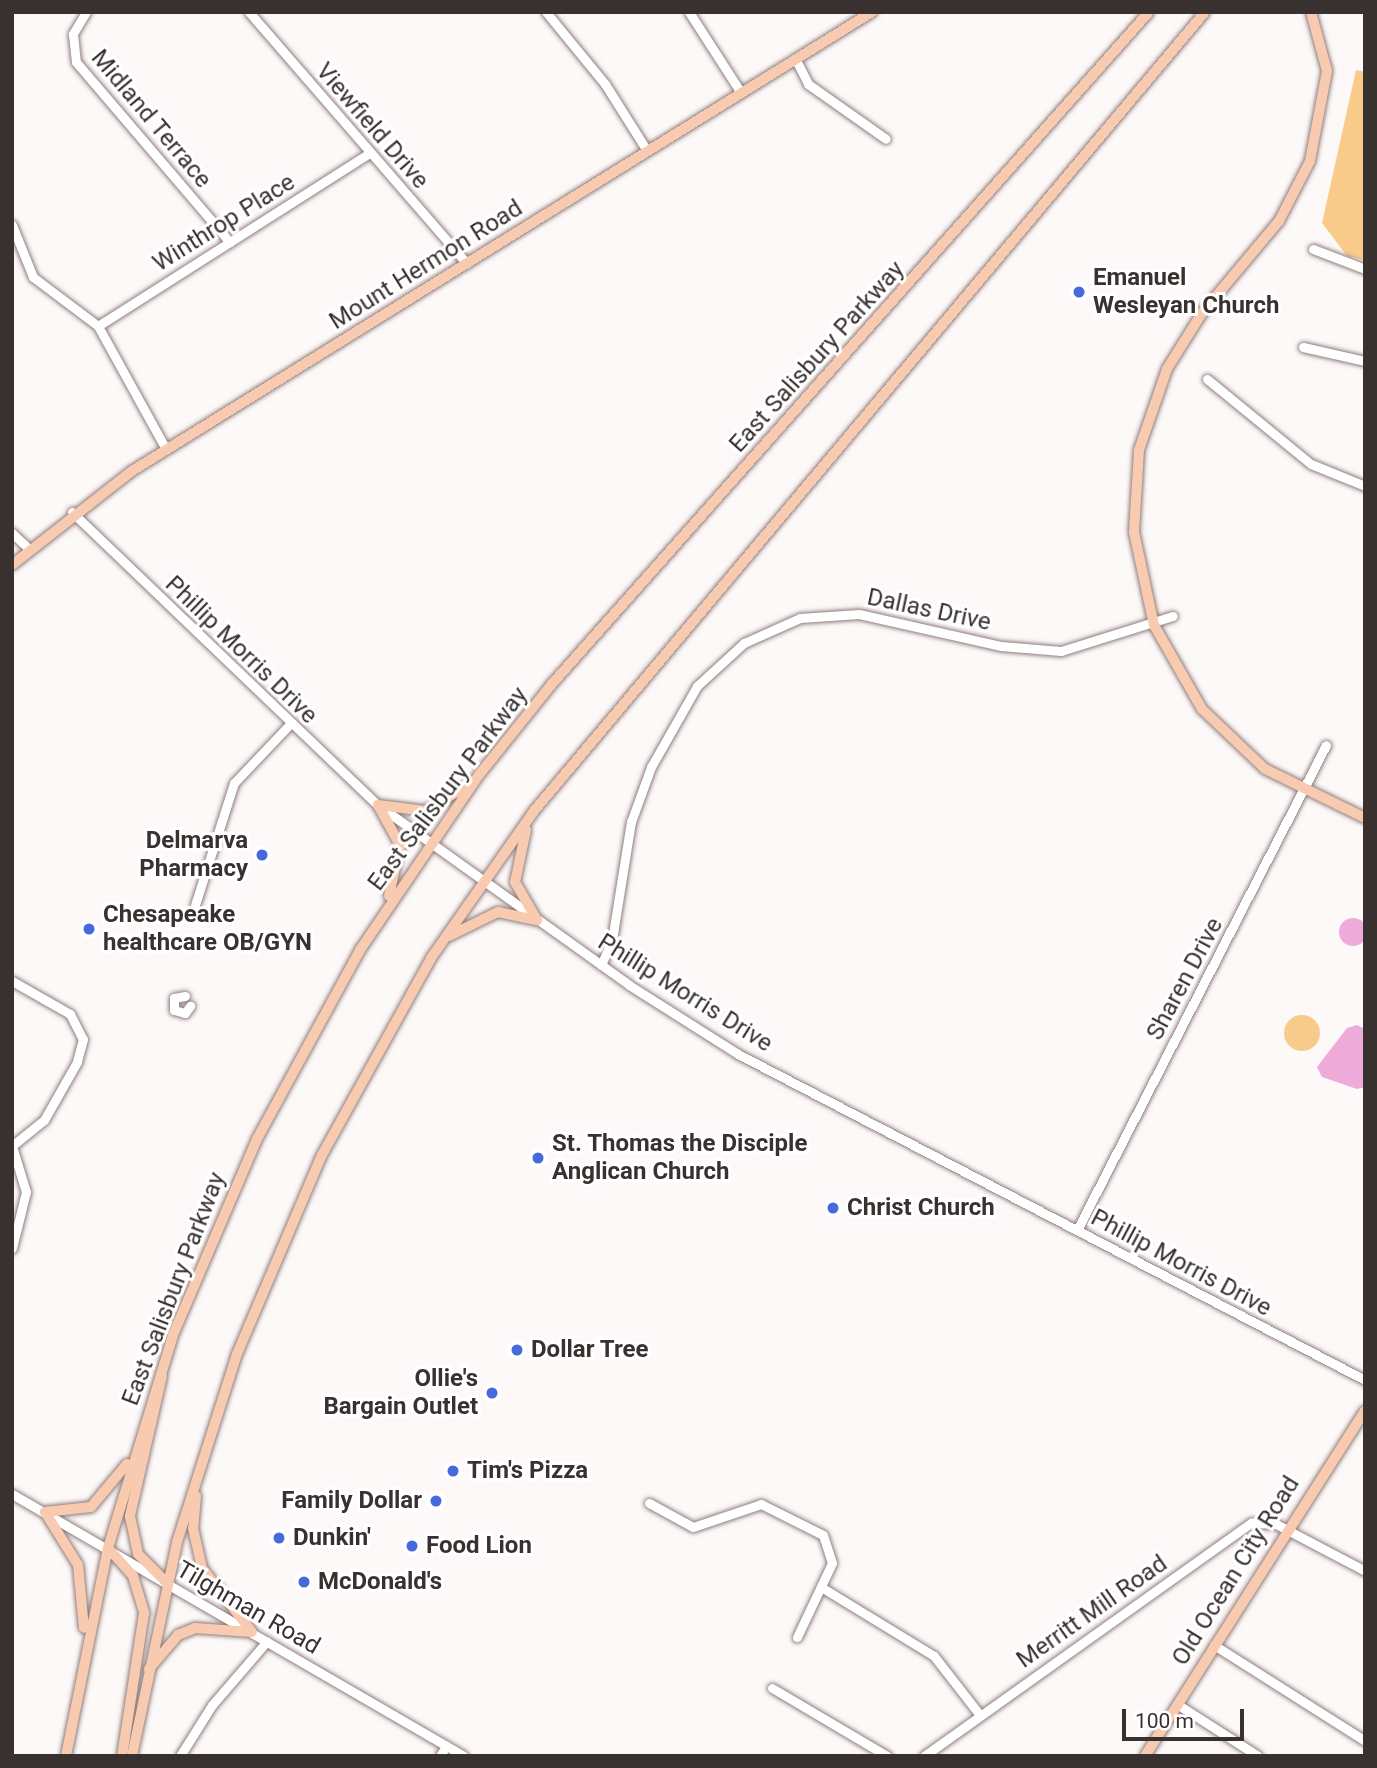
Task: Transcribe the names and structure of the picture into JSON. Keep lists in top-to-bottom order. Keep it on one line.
{"streets":{"main road":["Mount Hermon Road","East Salisbury Parkway","Old Ocean City Road"],"street":["Midland Terrace","Viewfield Drive","Winthrop Place","Dallas Drive","Phillip Morris Drive","Sharen Drive","Tilghman Road","Merritt Mill Road"]},"crossings":[["Midland Terrace","Winthrop Place"],["Viewfield Drive","Winthrop Place"],["Viewfield Drive","Mount Hermon Road"],["Mount Hermon Road","Phillip Morris Drive"],["East Salisbury Parkway","Phillip Morris Drive"],["East Salisbury Parkway","Tilghman Road"],["Dallas Drive","Phillip Morris Drive"],["Phillip Morris Drive","Sharen Drive"],["Old Ocean City Road","Merritt Mill Road"]],"places":["Emanuel Wesleyan Church","Delmarva Pharmacy","Chesapeake healthcare OB/GYN","St. Thomas the Disciple Anglican Church","Christ Church","Dollar Tree","Ollie's Bargain Outlet","Tim's Pizza","Family Dollar","Dunkin'","Food Lion","McDonald's"],"scale_bar":"100 m"}
